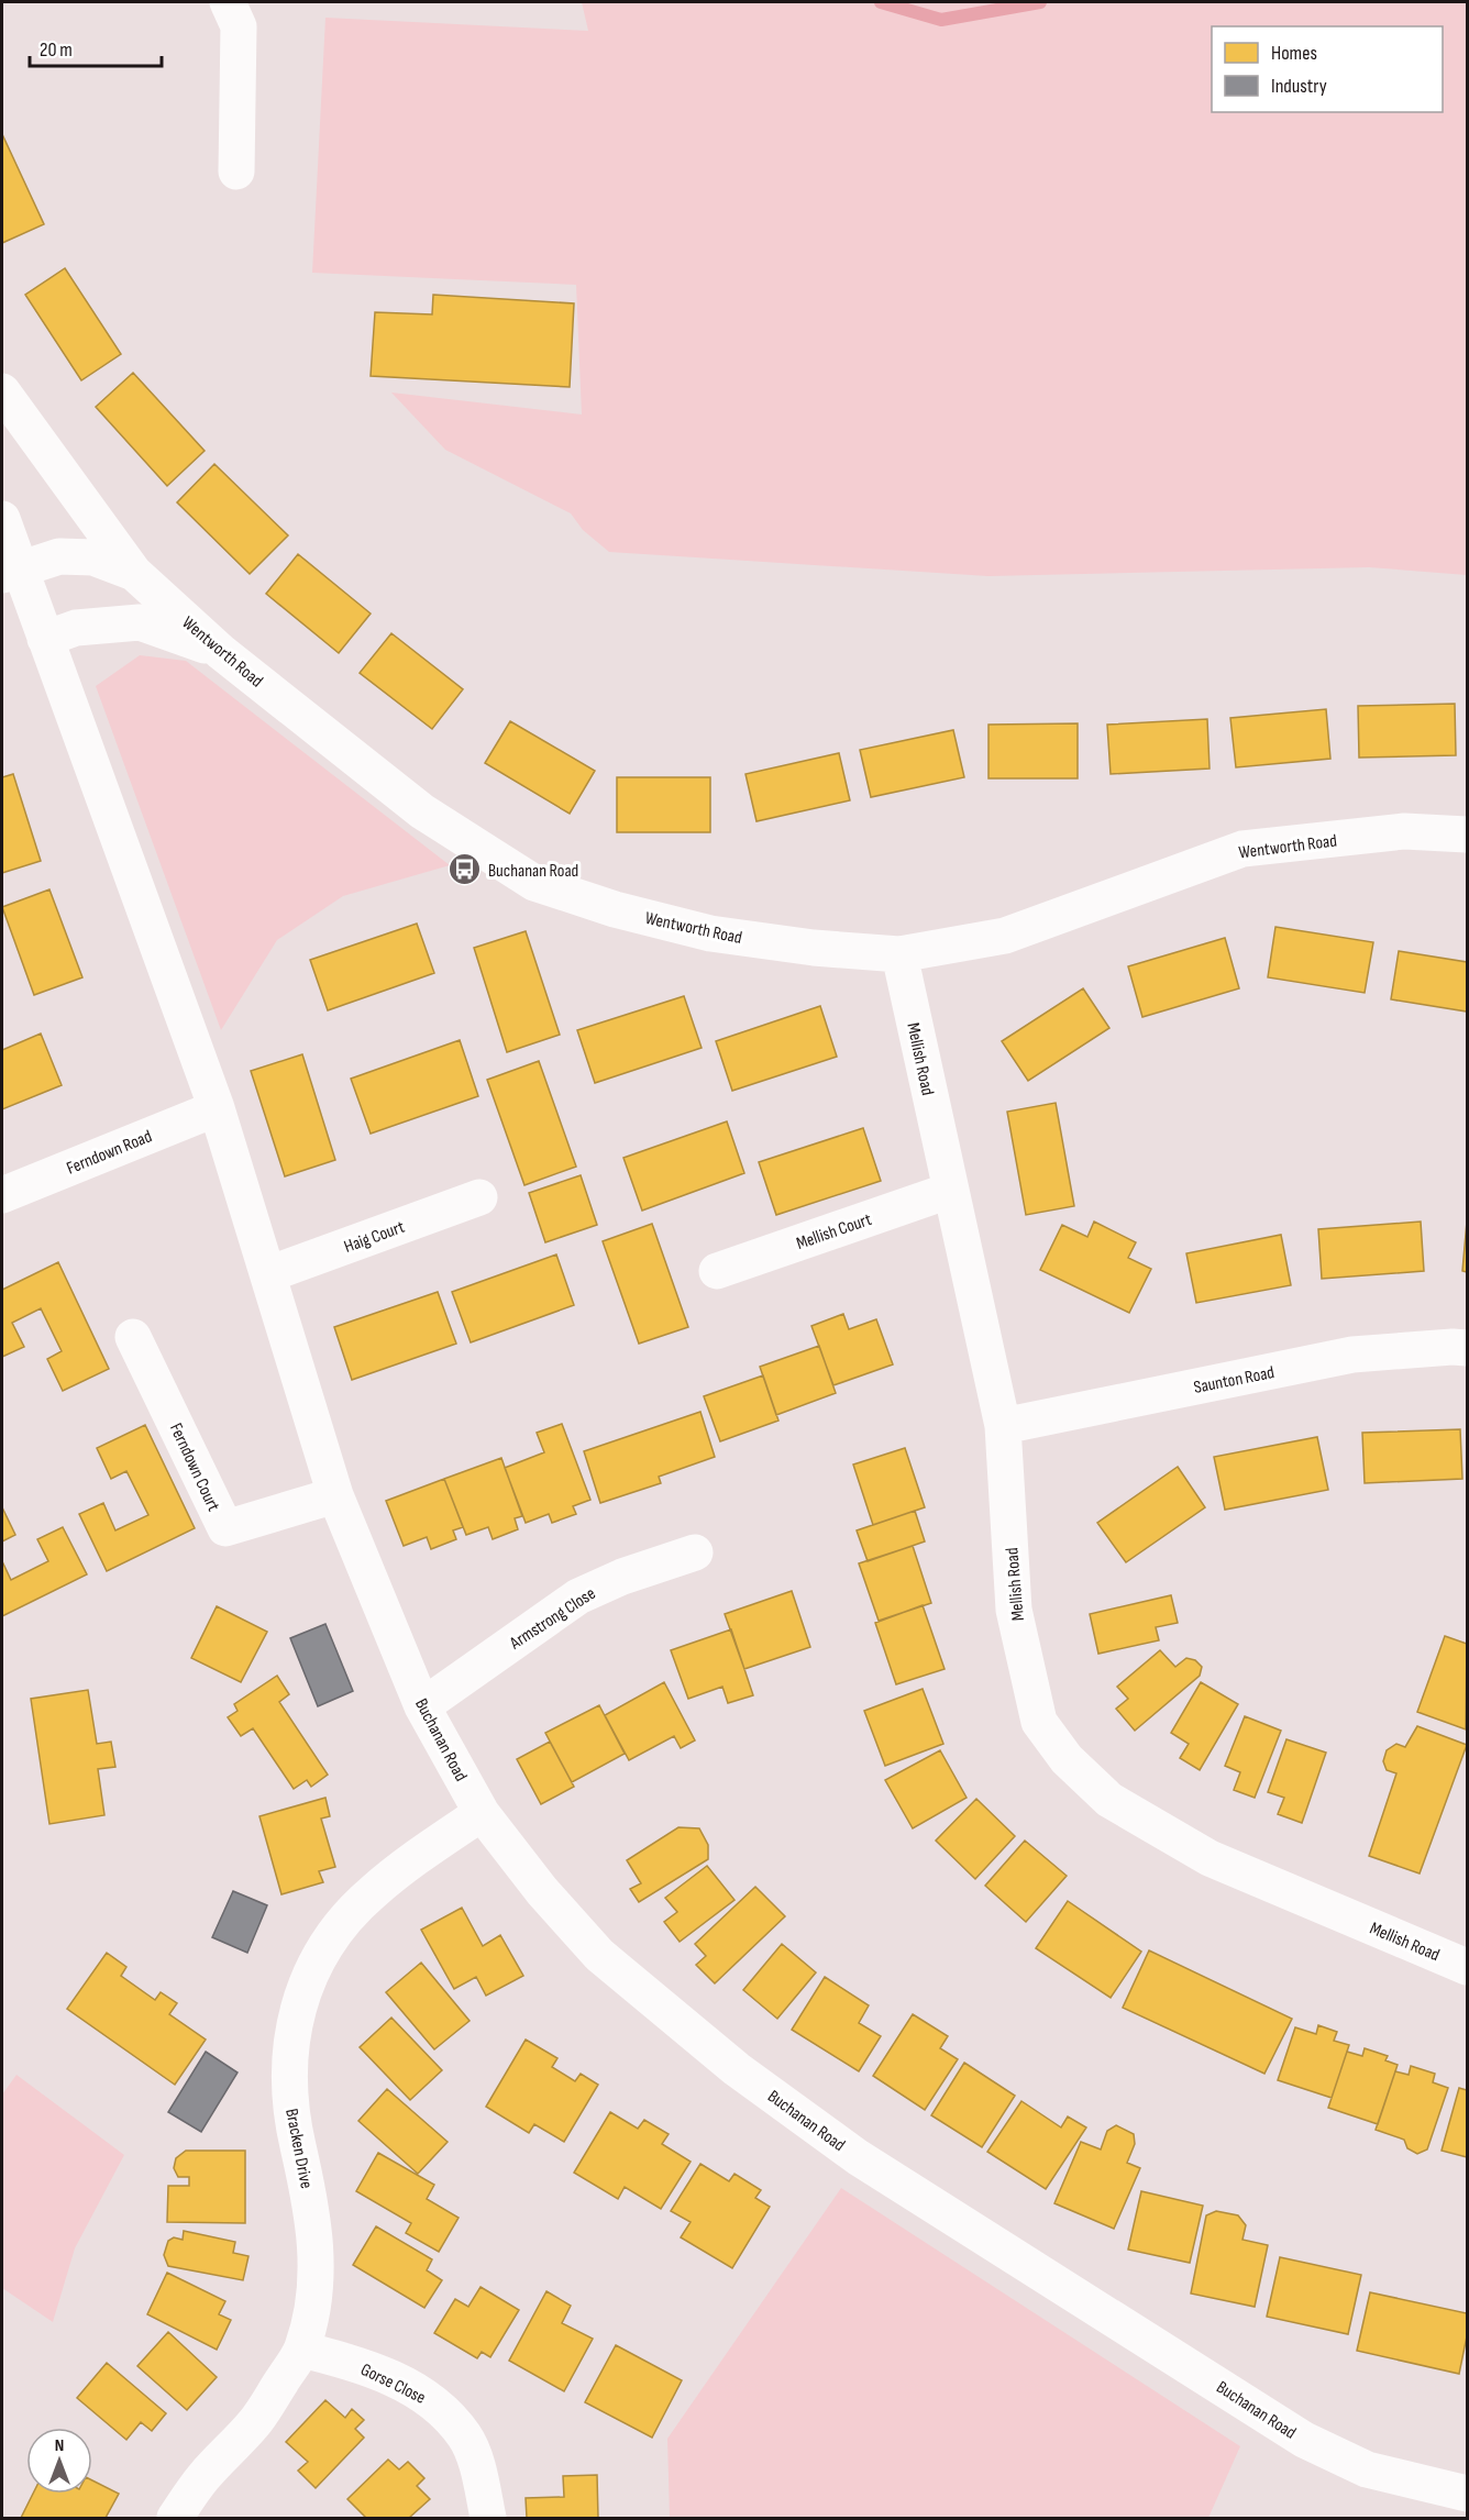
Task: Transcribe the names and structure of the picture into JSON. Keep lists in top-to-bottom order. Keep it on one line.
{"streets":{"street":["Wentworth Road","Mellish Road","Ferndown Road","Mellish Court","Haig Court","Saunton Road","Ferndown Court","Armstrong Close","Buchanan Road","Bracken Drive","Gorse Close"]},"crossings":[["Wentworth Road","Mellish Road"],["Wentworth Road","Buchanan Road"],["Mellish Road","Mellish Court"],["Mellish Road","Saunton Road"],["Ferndown Road","Buchanan Road"],["Haig Court","Buchanan Road"],["Ferndown Court","Buchanan Road"],["Armstrong Close","Buchanan Road"],["Buchanan Road","Bracken Drive"],["Bracken Drive","Gorse Close"]],"places":{"bus stop":["Buchanan Road"]},"legend":["Homes","Industry"],"scale_bar":"20 m","north":"top"}
